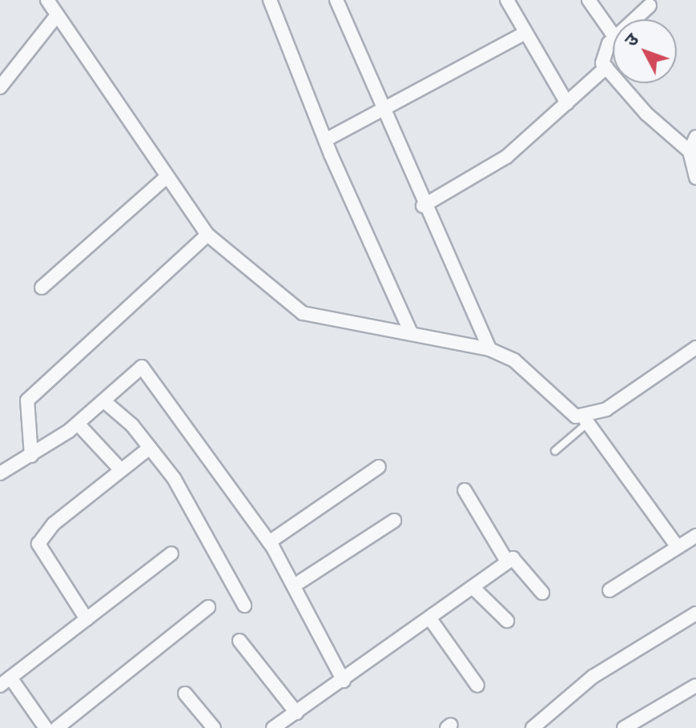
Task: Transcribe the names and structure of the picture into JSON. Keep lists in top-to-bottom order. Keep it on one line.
{"north":"top left"}
